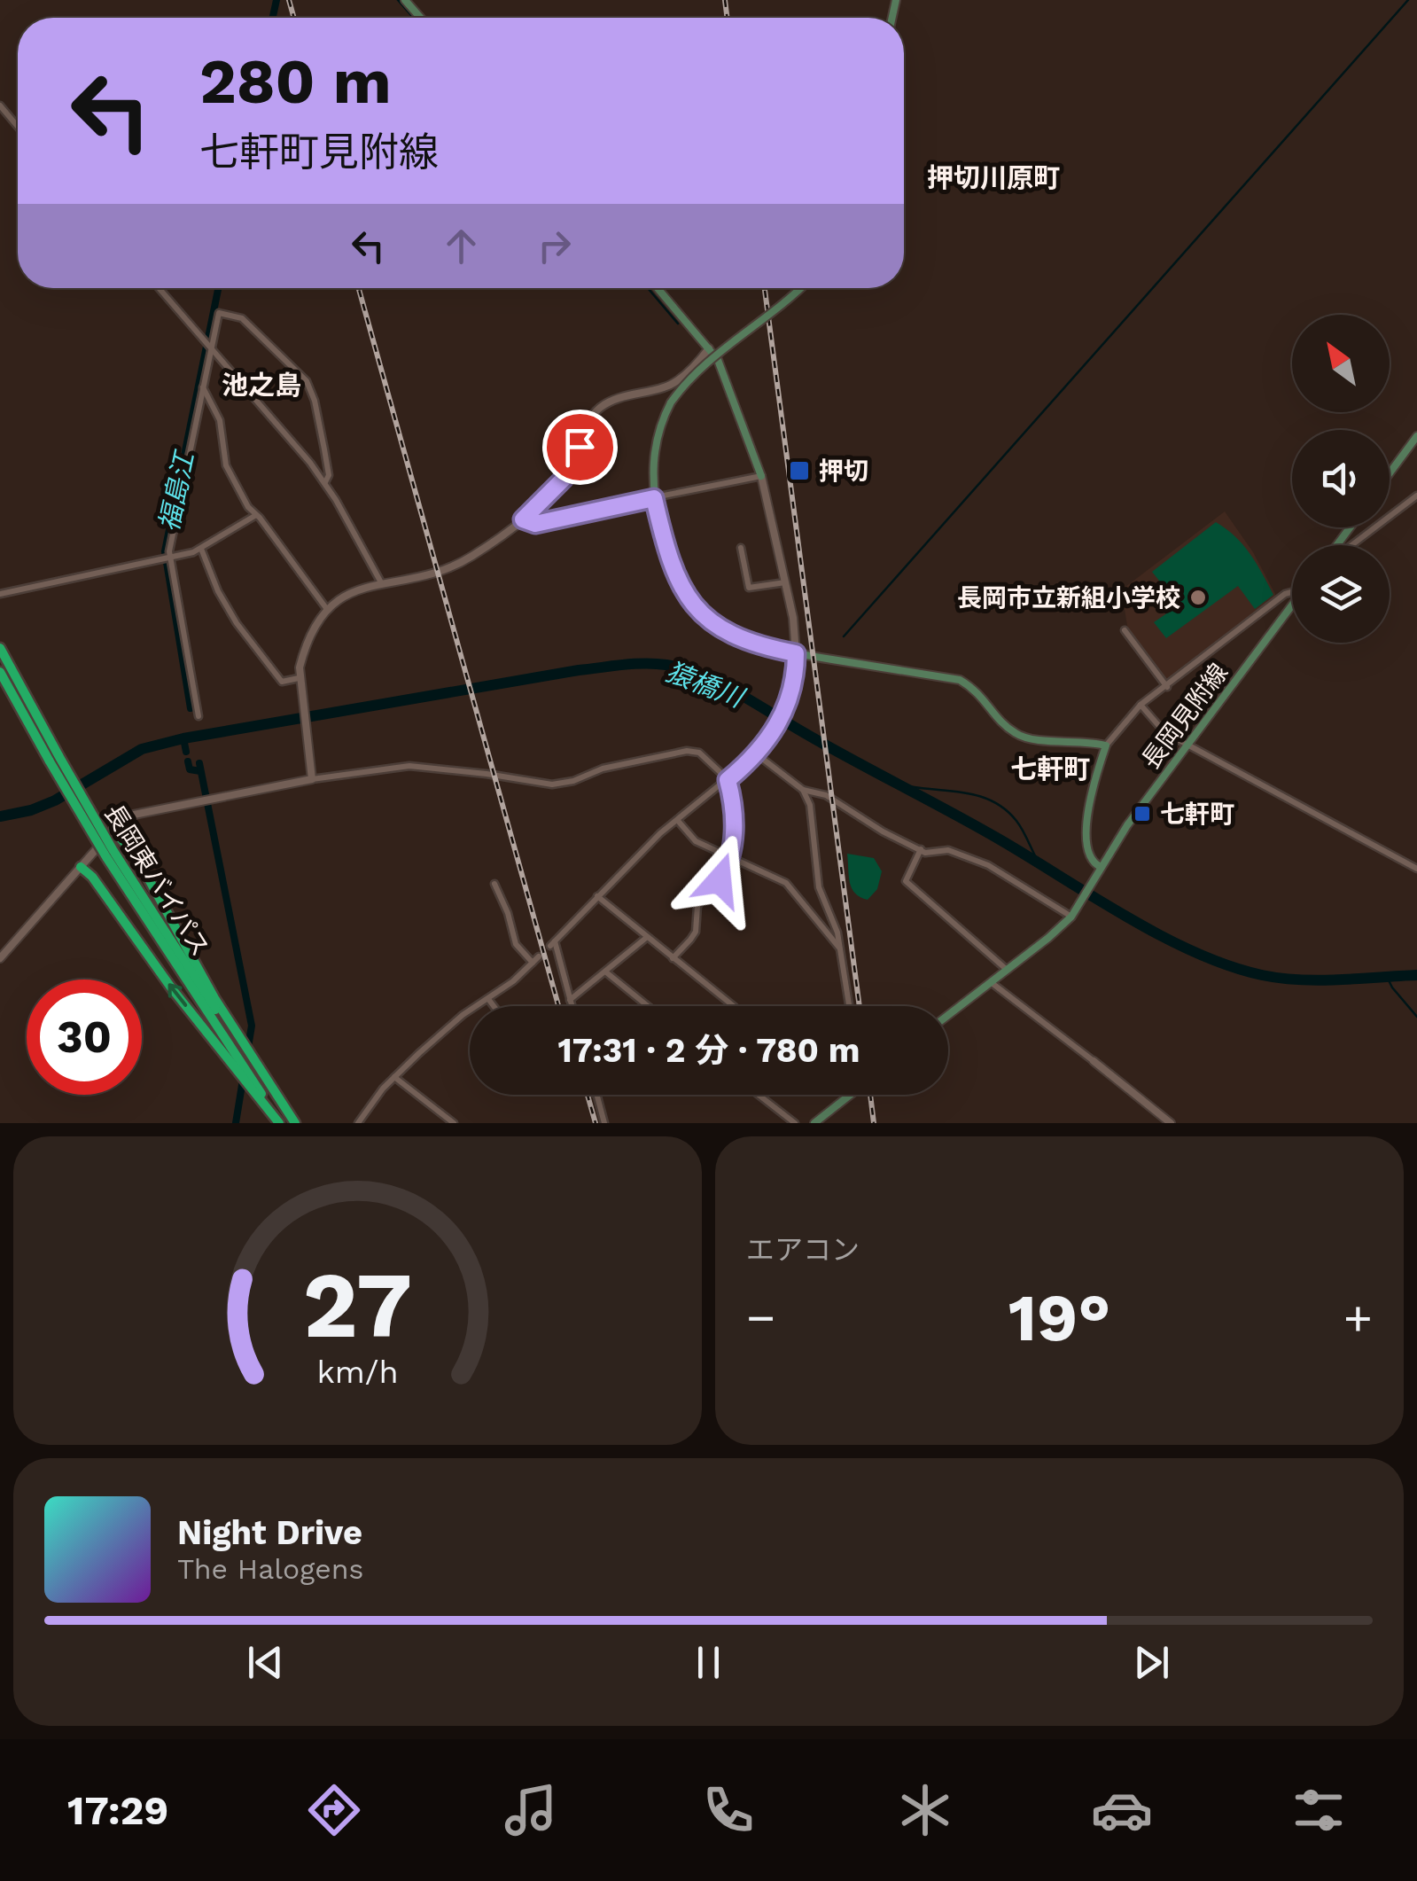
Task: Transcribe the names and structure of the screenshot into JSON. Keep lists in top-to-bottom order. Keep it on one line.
{"streets":{"highway":["長岡東バイパス"],"main road":["長岡見附線"]},"districts":["押切川原町","池之島","七軒町"],"water":["福島江","猿橋川"],"places":{"transit":["押切","七軒町"],"other":["長岡市立新組小学校"]},"north":"top left","page":{"turn":["280 m","七軒町見附線"],"limit":"30","trip":"17:31 · 2 分 · 780 m","tile":"エアコン","heat":["−","19°","+"],"song":["Night Drive","The Halogens"],"tabs":"17:29","gauge":["27","km/h"]}}
